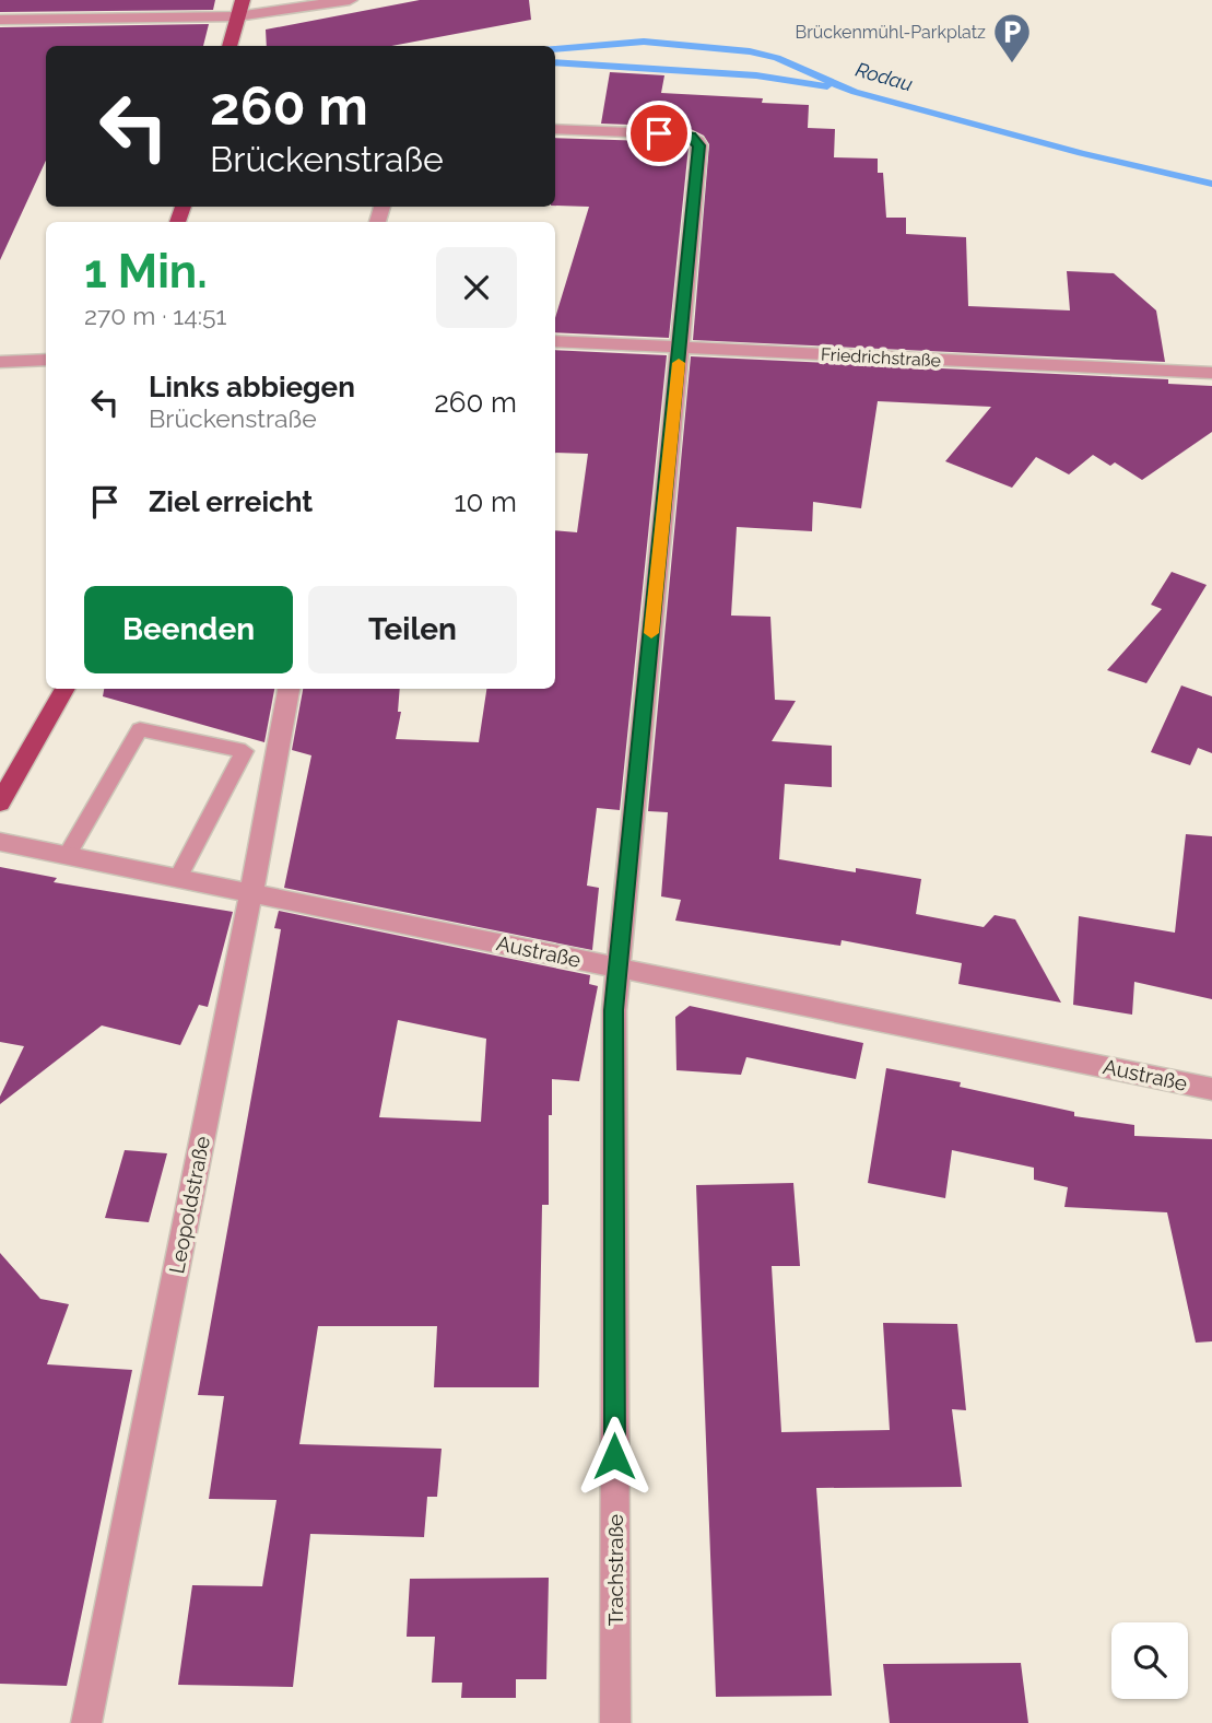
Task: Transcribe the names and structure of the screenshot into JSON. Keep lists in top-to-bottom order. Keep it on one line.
{"streets":{"street":["Friedrichstraße","Austraße","Leopoldstraße","Trachstraße"]},"crossings":[["Friedrichstraße","Trachstraße"],["Austraße","Leopoldstraße"],["Austraße","Trachstraße"]],"water":["Rodau"],"places":{"parking":["Brückenmühl-Parkplatz"]},"page":{"turn":["260 m","Brückenstraße"],"heading":["1 Min.","270 m · 14:51"],"list":[{"name":"Links abbiegen","note":"Brückenstraße","value":"260 m"},{"name":"Ziel erreicht","value":"10 m"}],"buttons":["Beenden","Teilen"]}}
